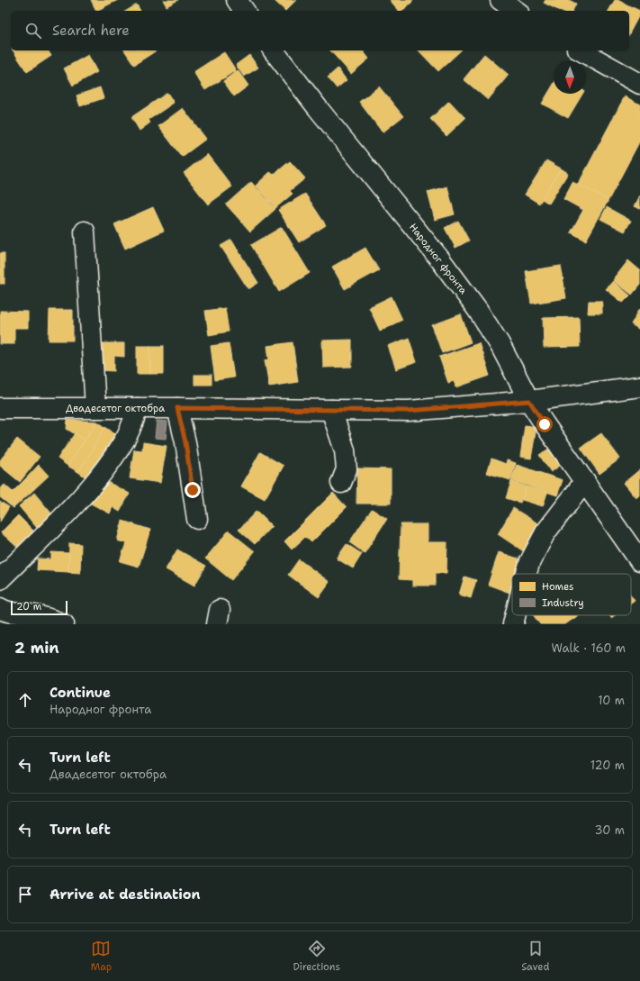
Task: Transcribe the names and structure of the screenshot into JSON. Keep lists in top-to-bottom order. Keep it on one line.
{"streets":{"street":["Народног фронта","Двадесетог октобра"]},"crossings":[["Народног фронта","Двадесетог октобра"]],"legend":["Homes","Industry"],"scale_bar":"20 m","north":"bottom","page":{"search":"Search here","scale":"20 m","heading":["2 min","Walk · 160 m"],"list":[["Continue","Народног фронта","10 m"],["Turn left","Двадесетог октобра","120 m"],["Turn left","30 m"],"Arrive at destination"],"nav":["Map","Directions","Saved"]}}
